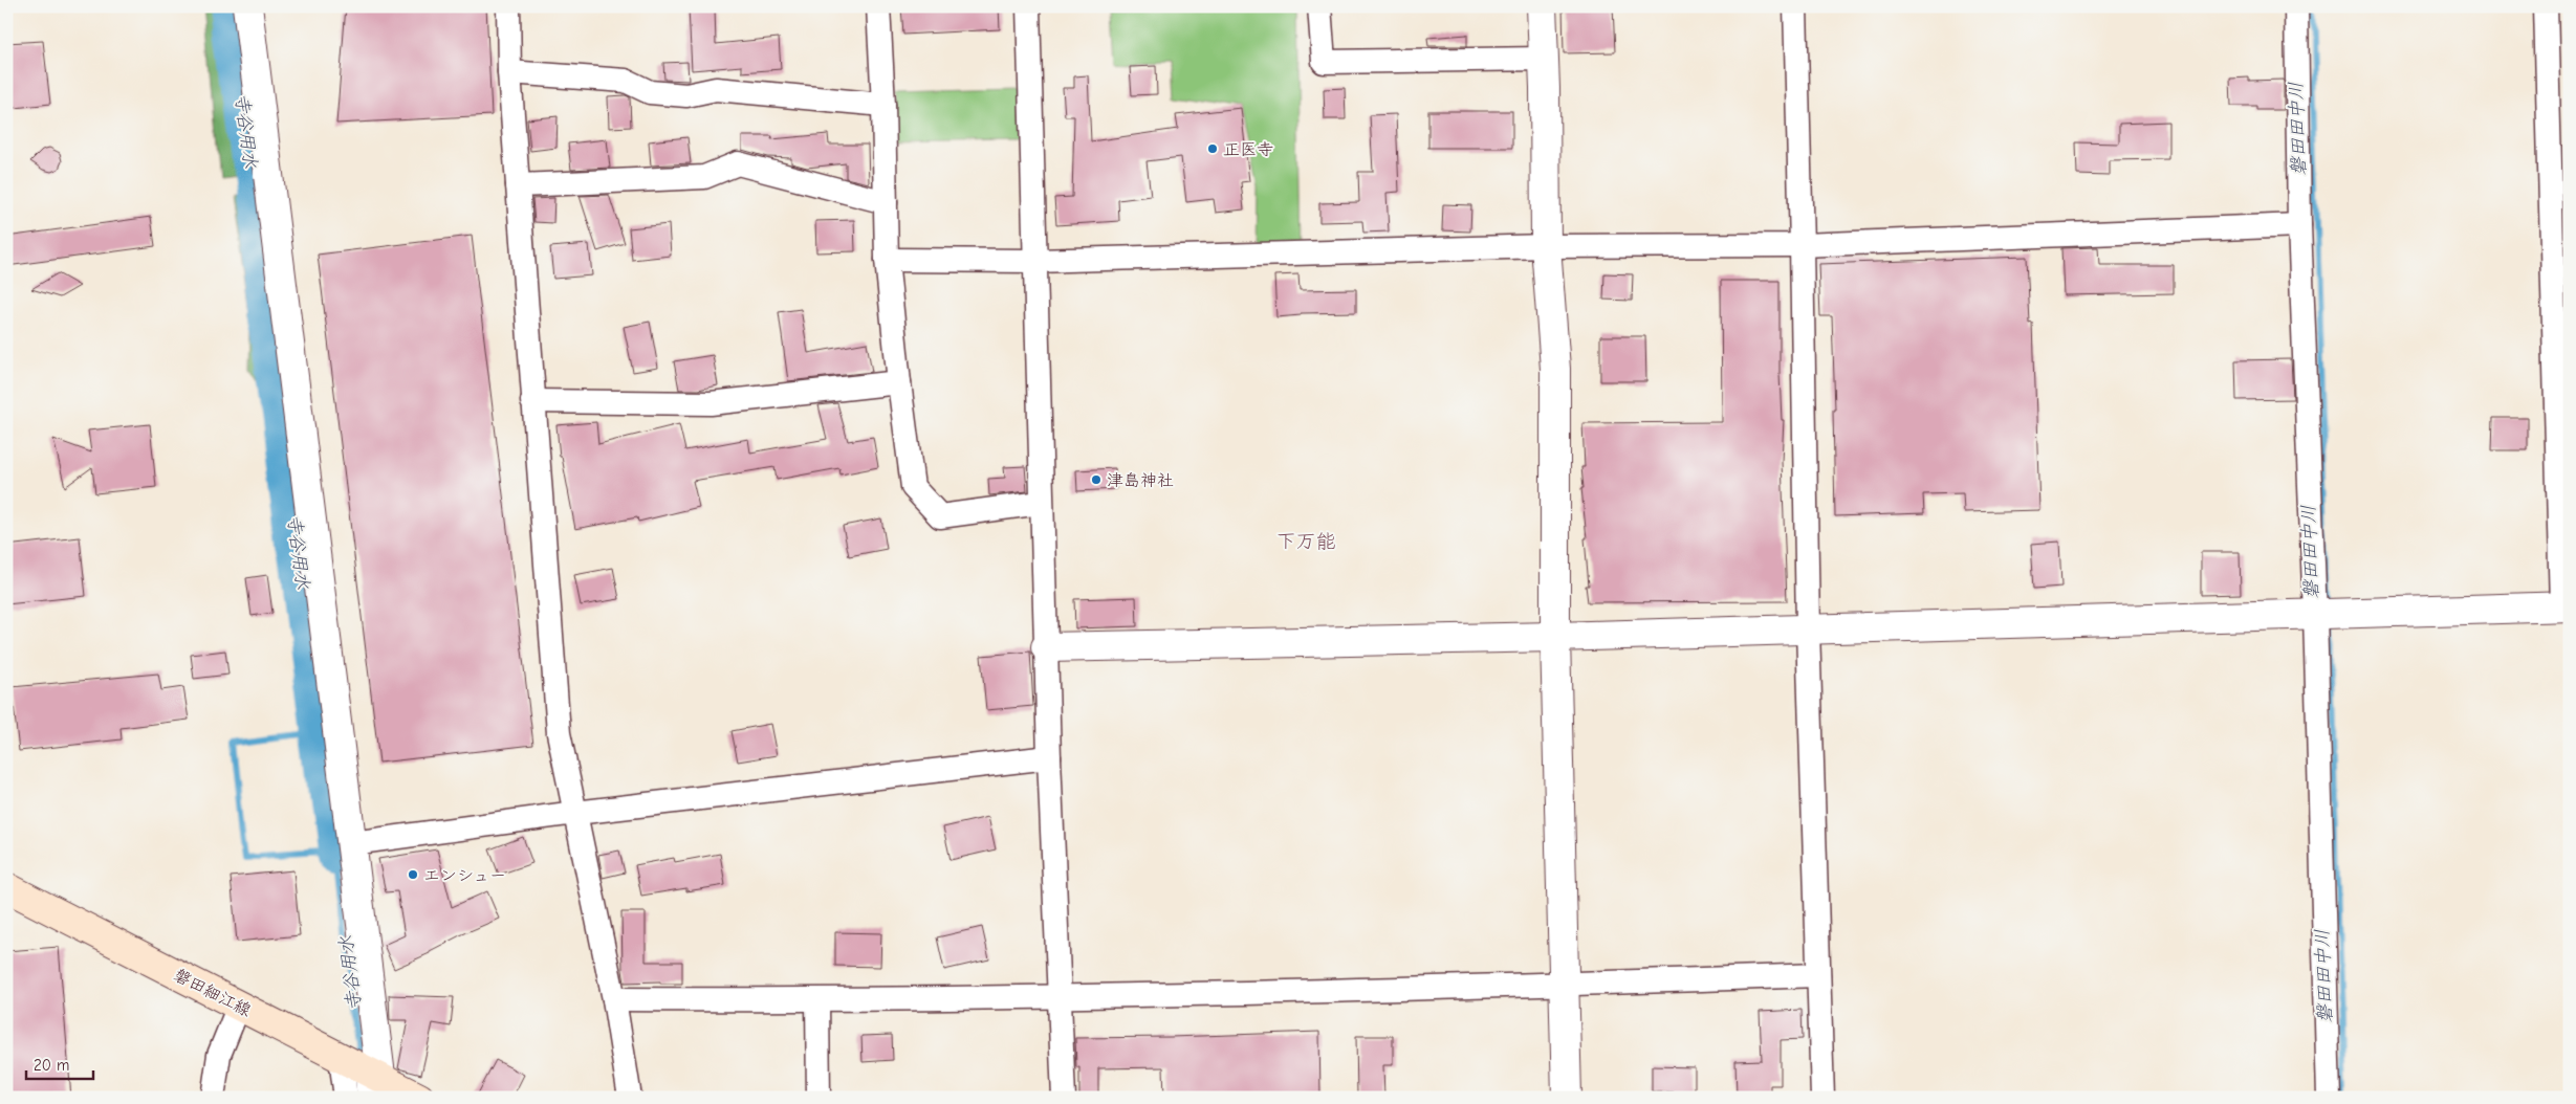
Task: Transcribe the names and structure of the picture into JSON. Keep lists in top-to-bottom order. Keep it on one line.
{"streets":{"main road":["磐田細江線"]},"districts":["下万能"],"water":["磐田田中川","寺谷用水"],"places":["正医寺","津島神社","エンシュー"],"scale_bar":"20 m"}
